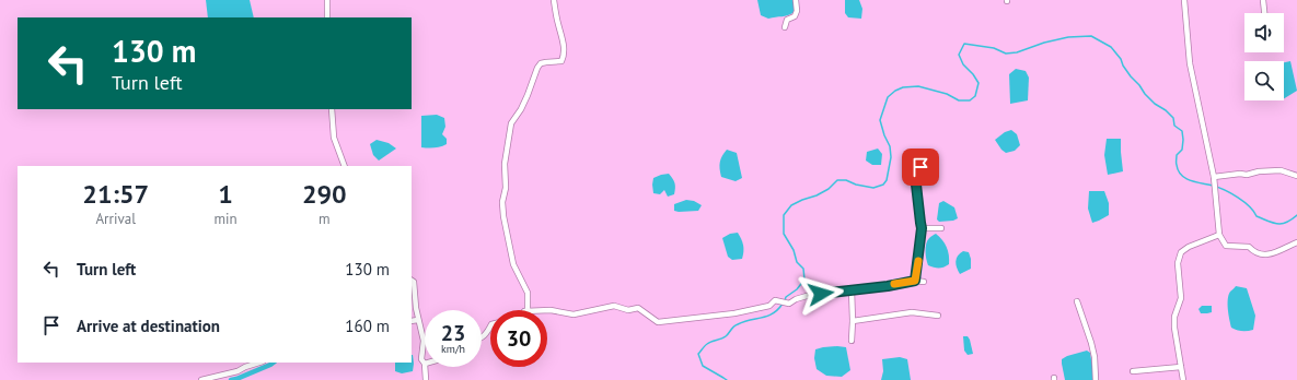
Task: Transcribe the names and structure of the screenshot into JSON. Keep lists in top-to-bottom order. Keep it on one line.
{"page":{"turn":["130 m","Turn left"],"eta":["21:57","Arrival","1","min","290","m"],"list":[{"name":"Turn left","value":"130 m"},{"name":"Arrive at destination","value":"160 m"}],"speed":"23 km/h","limit":"30"}}
